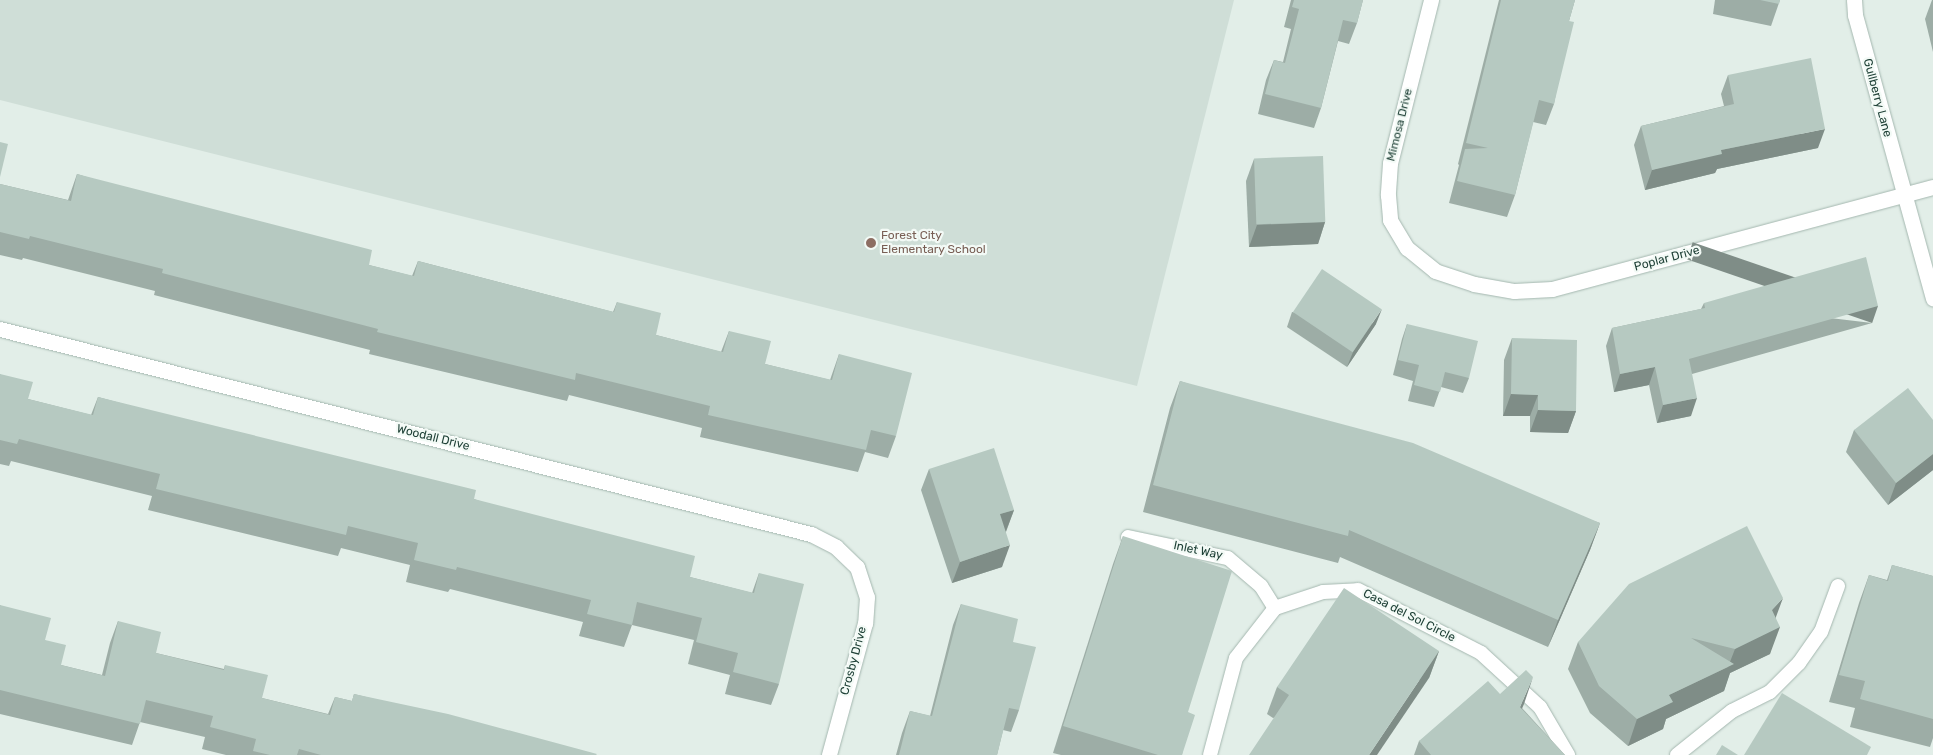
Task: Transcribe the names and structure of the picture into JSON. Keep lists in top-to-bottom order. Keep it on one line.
{"streets":{"street":["Gullberry Lane","Mimosa Drive","Poplar Drive","Woodall Drive","Crosby Drive"],"lane":["Inlet Way","Casa del Sol Circle"]},"crossings":[["Gullberry Lane","Poplar Drive"],["Mimosa Drive","Poplar Drive"],["Woodall Drive","Crosby Drive"],["Inlet Way","Casa del Sol Circle"]],"places":["Forest City Elementary School"]}
